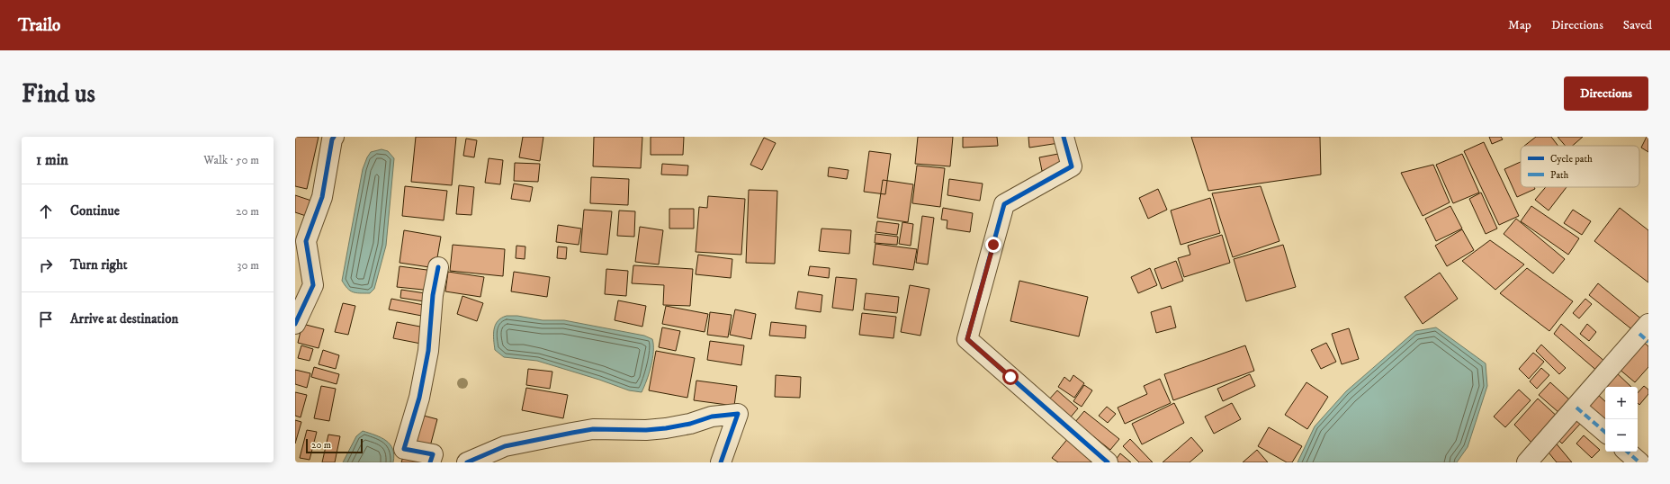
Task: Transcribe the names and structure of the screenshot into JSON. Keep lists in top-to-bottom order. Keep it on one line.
{"legend":["Cycle path","Path"],"scale_bar":"20 m","page":{"header":"Trailo","nav":["Map","Directions","Saved"],"buttons":"Directions","title":"Find us","heading":["1 min","Walk · 50 m"],"list":[["Continue","20 m"],["Turn right","30 m"],"Arrive at destination"],"map_buttons":["+","−"],"scale":"20 m"}}
